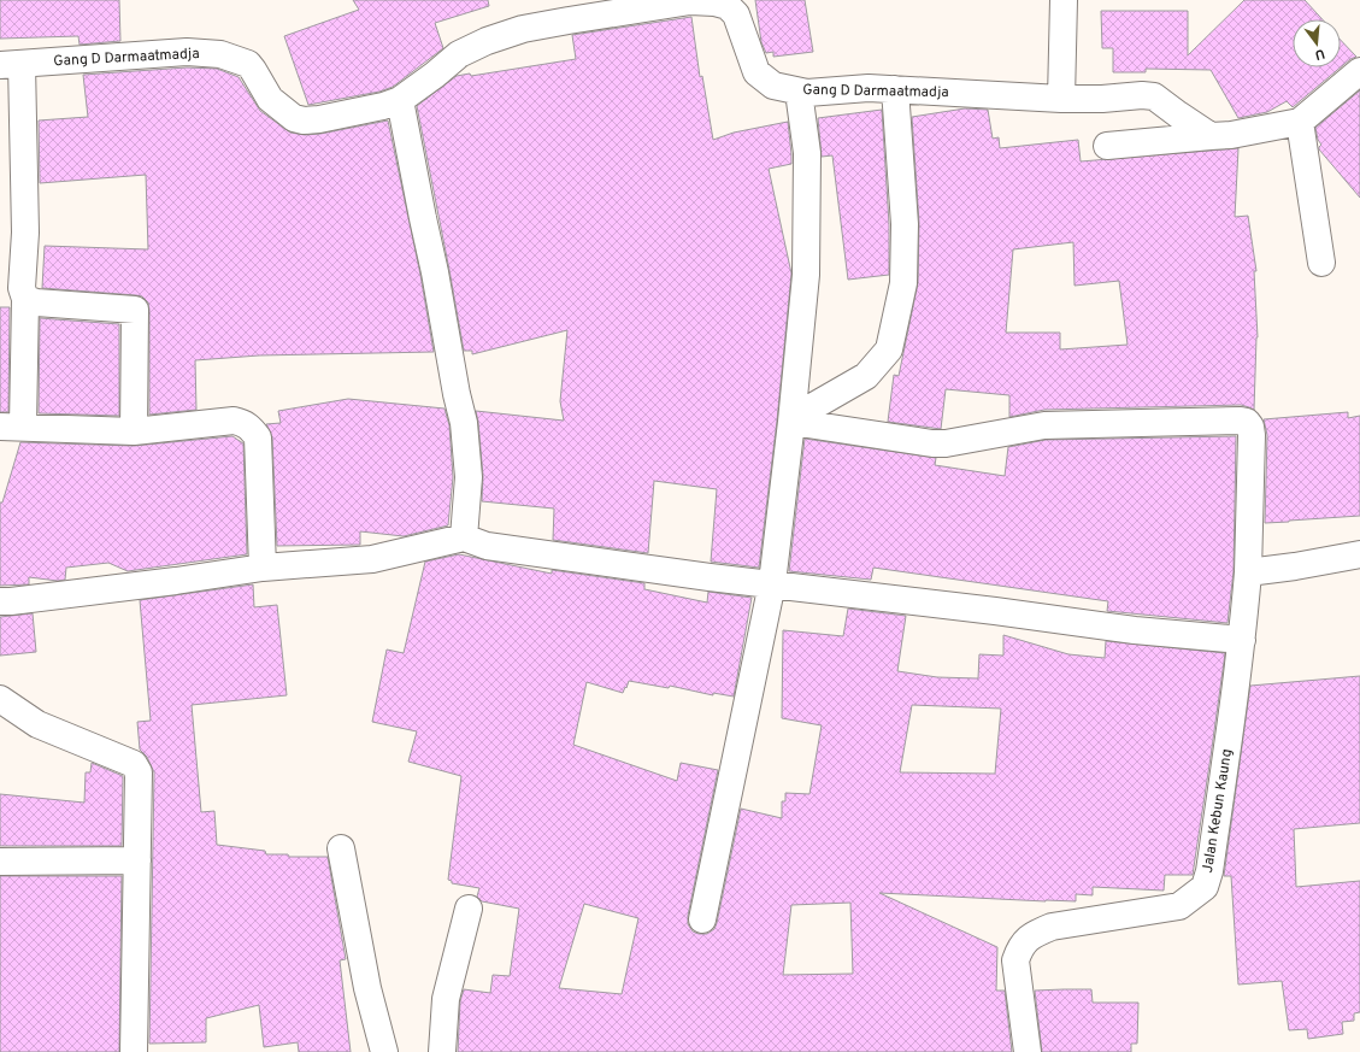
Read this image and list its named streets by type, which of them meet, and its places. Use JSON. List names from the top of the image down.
{
  "streets": {
    "street": ["Gang D Darmaatmadja", "Jalan Kebun Kaung"]
  },
  "north": "bottom"
}
